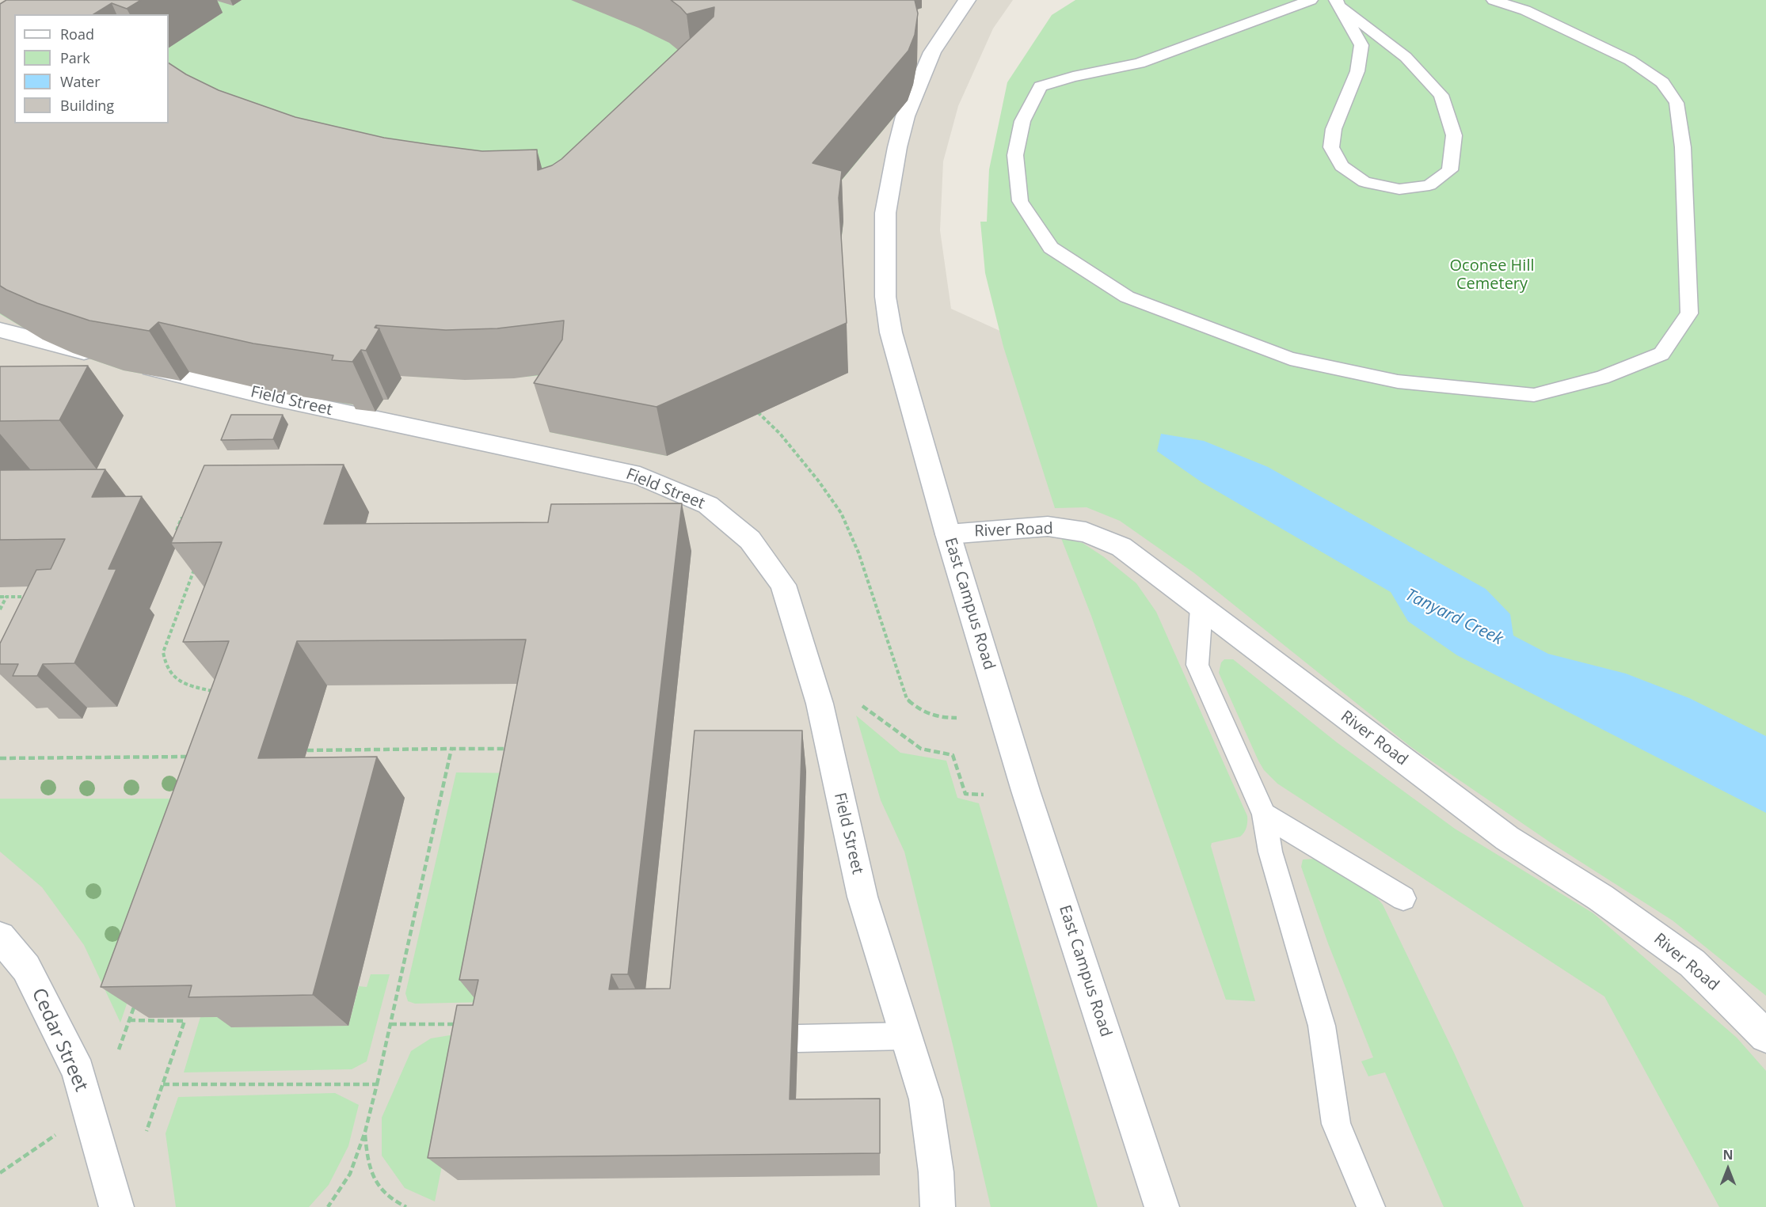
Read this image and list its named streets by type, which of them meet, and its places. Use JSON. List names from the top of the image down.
{
  "streets": {
    "street": [
      "Field Street",
      "River Road",
      "East Campus Road",
      "Cedar Street"
    ]
  },
  "crossings": [
    ["River Road", "East Campus Road"]
  ],
  "water": ["Tanyard Creek"],
  "parks": ["Oconee Hill Cemetery"],
  "legend": [
    "Road",
    "Park",
    "Water",
    "Building"
  ],
  "north": "top"
}
